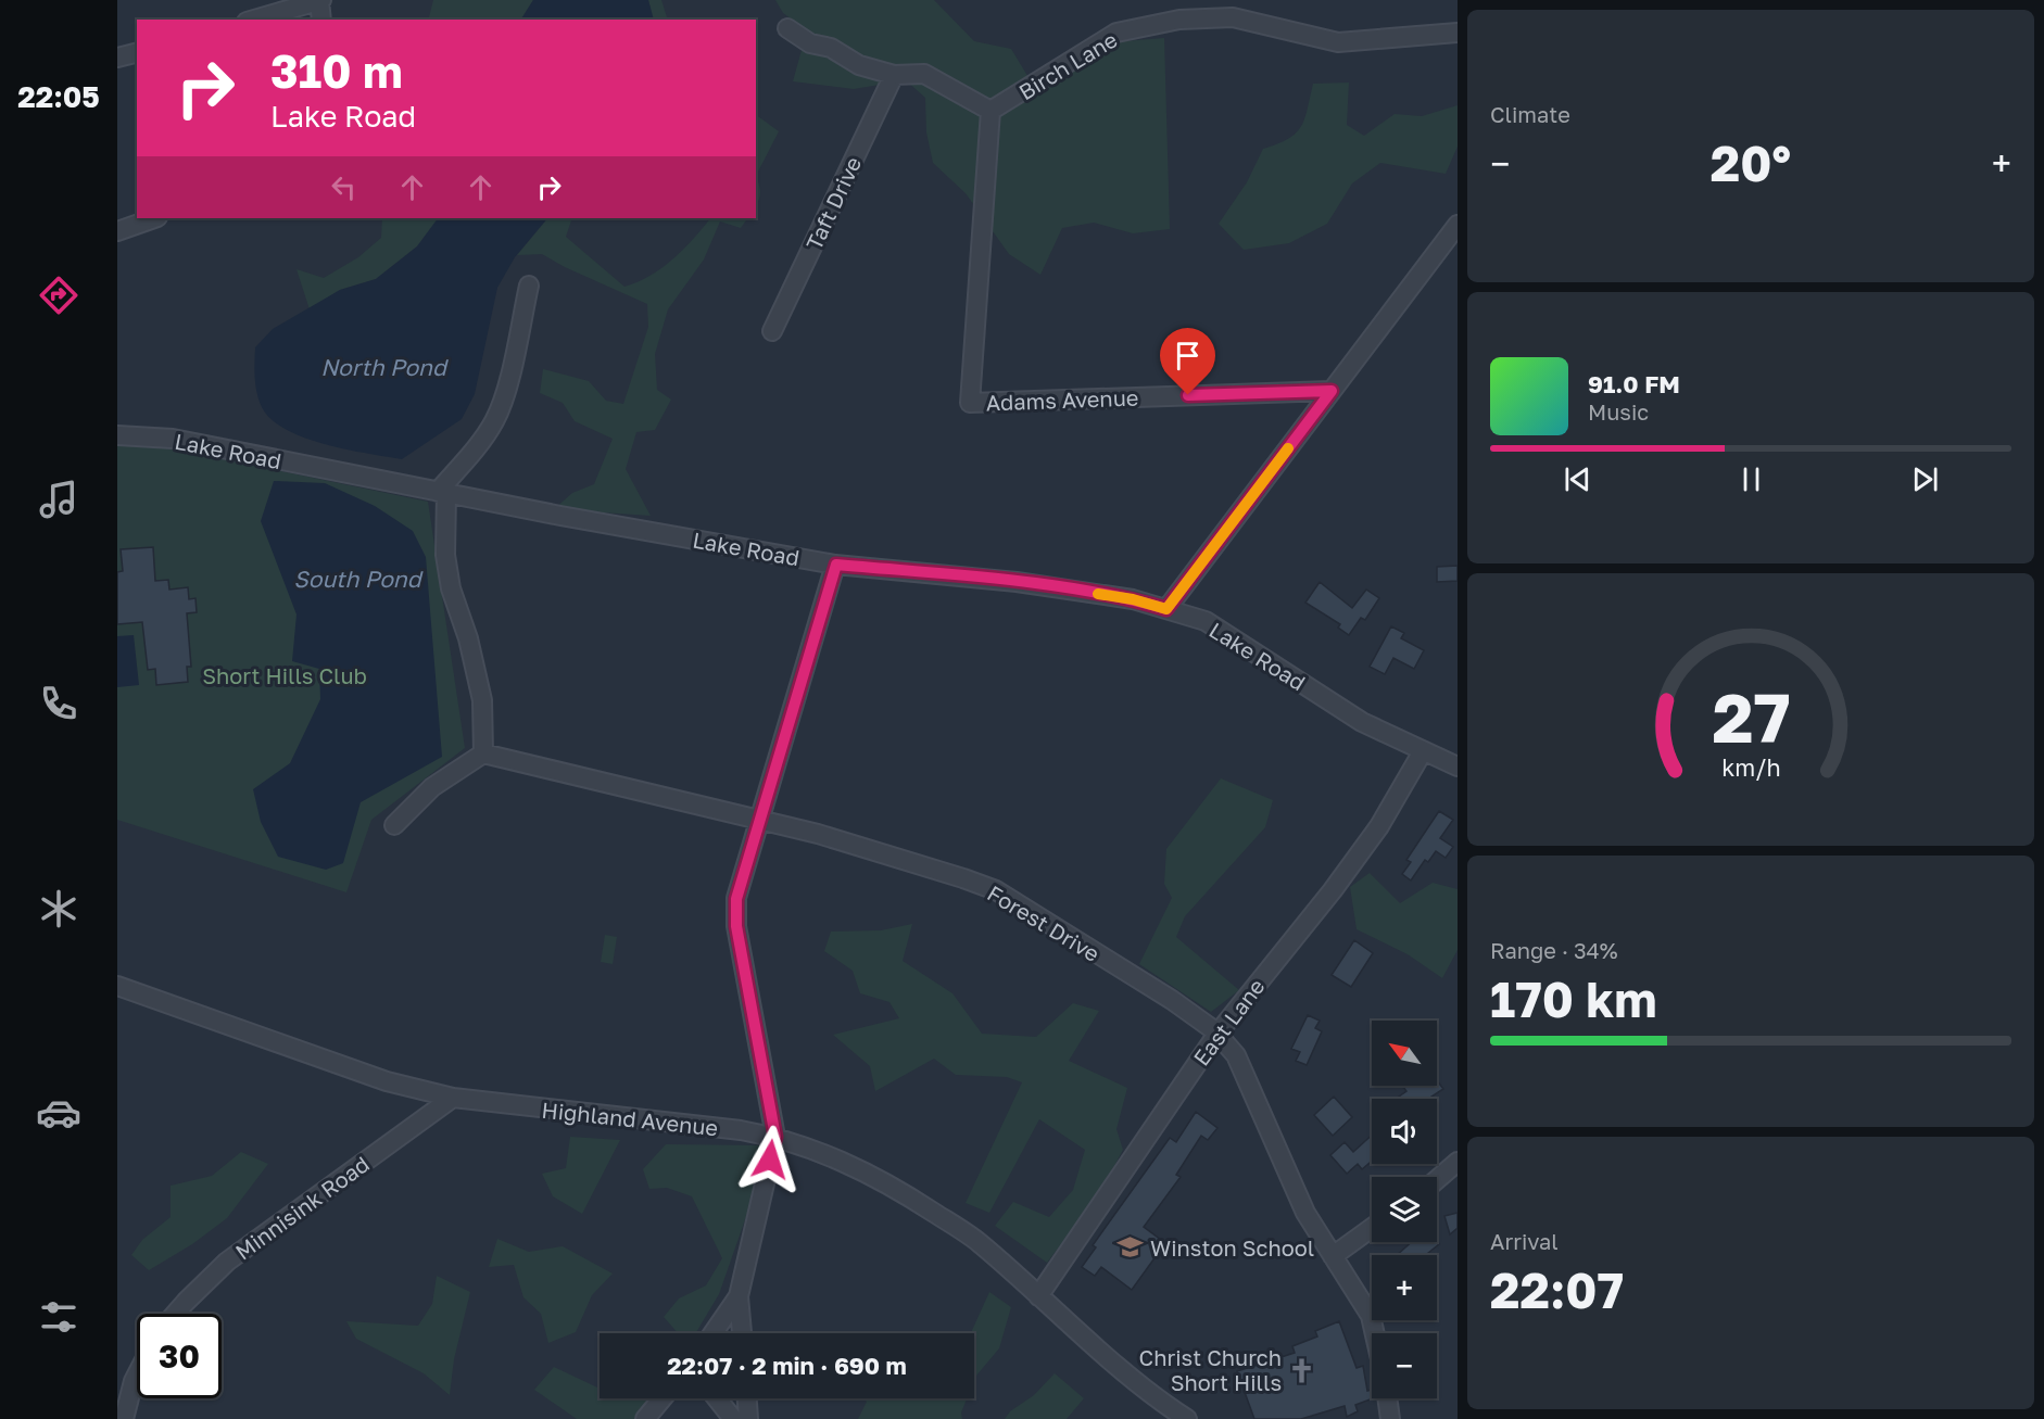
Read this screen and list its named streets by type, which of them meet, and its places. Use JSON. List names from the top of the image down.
{
  "streets": {
    "street": [
      "Birch Lane",
      "Taft Drive",
      "Adams Avenue",
      "Lake Road",
      "Forest Drive",
      "East Lane",
      "Highland Avenue",
      "Minnisink Road"
    ]
  },
  "crossings": [
    ["Birch Lane", "Adams Avenue"],
    ["Lake Road", "East Lane"],
    ["Forest Drive", "East Lane"],
    ["East Lane", "Highland Avenue"],
    ["Highland Avenue", "Minnisink Road"]
  ],
  "water": ["North Pond", "South Pond"],
  "parks": ["Short Hills Club"],
  "places": {
    "school or university": ["Winston School"],
    "church": ["Christ Church Short Hills"]
  },
  "north": "top left",
  "page": {
    "tabs": "22:05",
    "tile": [
      "Climate",
      ["Range · 34%", "170 km"],
      ["Arrival", "22:07"]
    ],
    "turn": ["310 m", "Lake Road"],
    "heat": ["−", "20°", "+"],
    "song": ["91.0 FM", "Music"],
    "map_buttons": ["+", "−"],
    "limit": "30",
    "trip": "22:07 · 2 min · 690 m",
    "gauge": ["27", "km/h"]
  }
}
